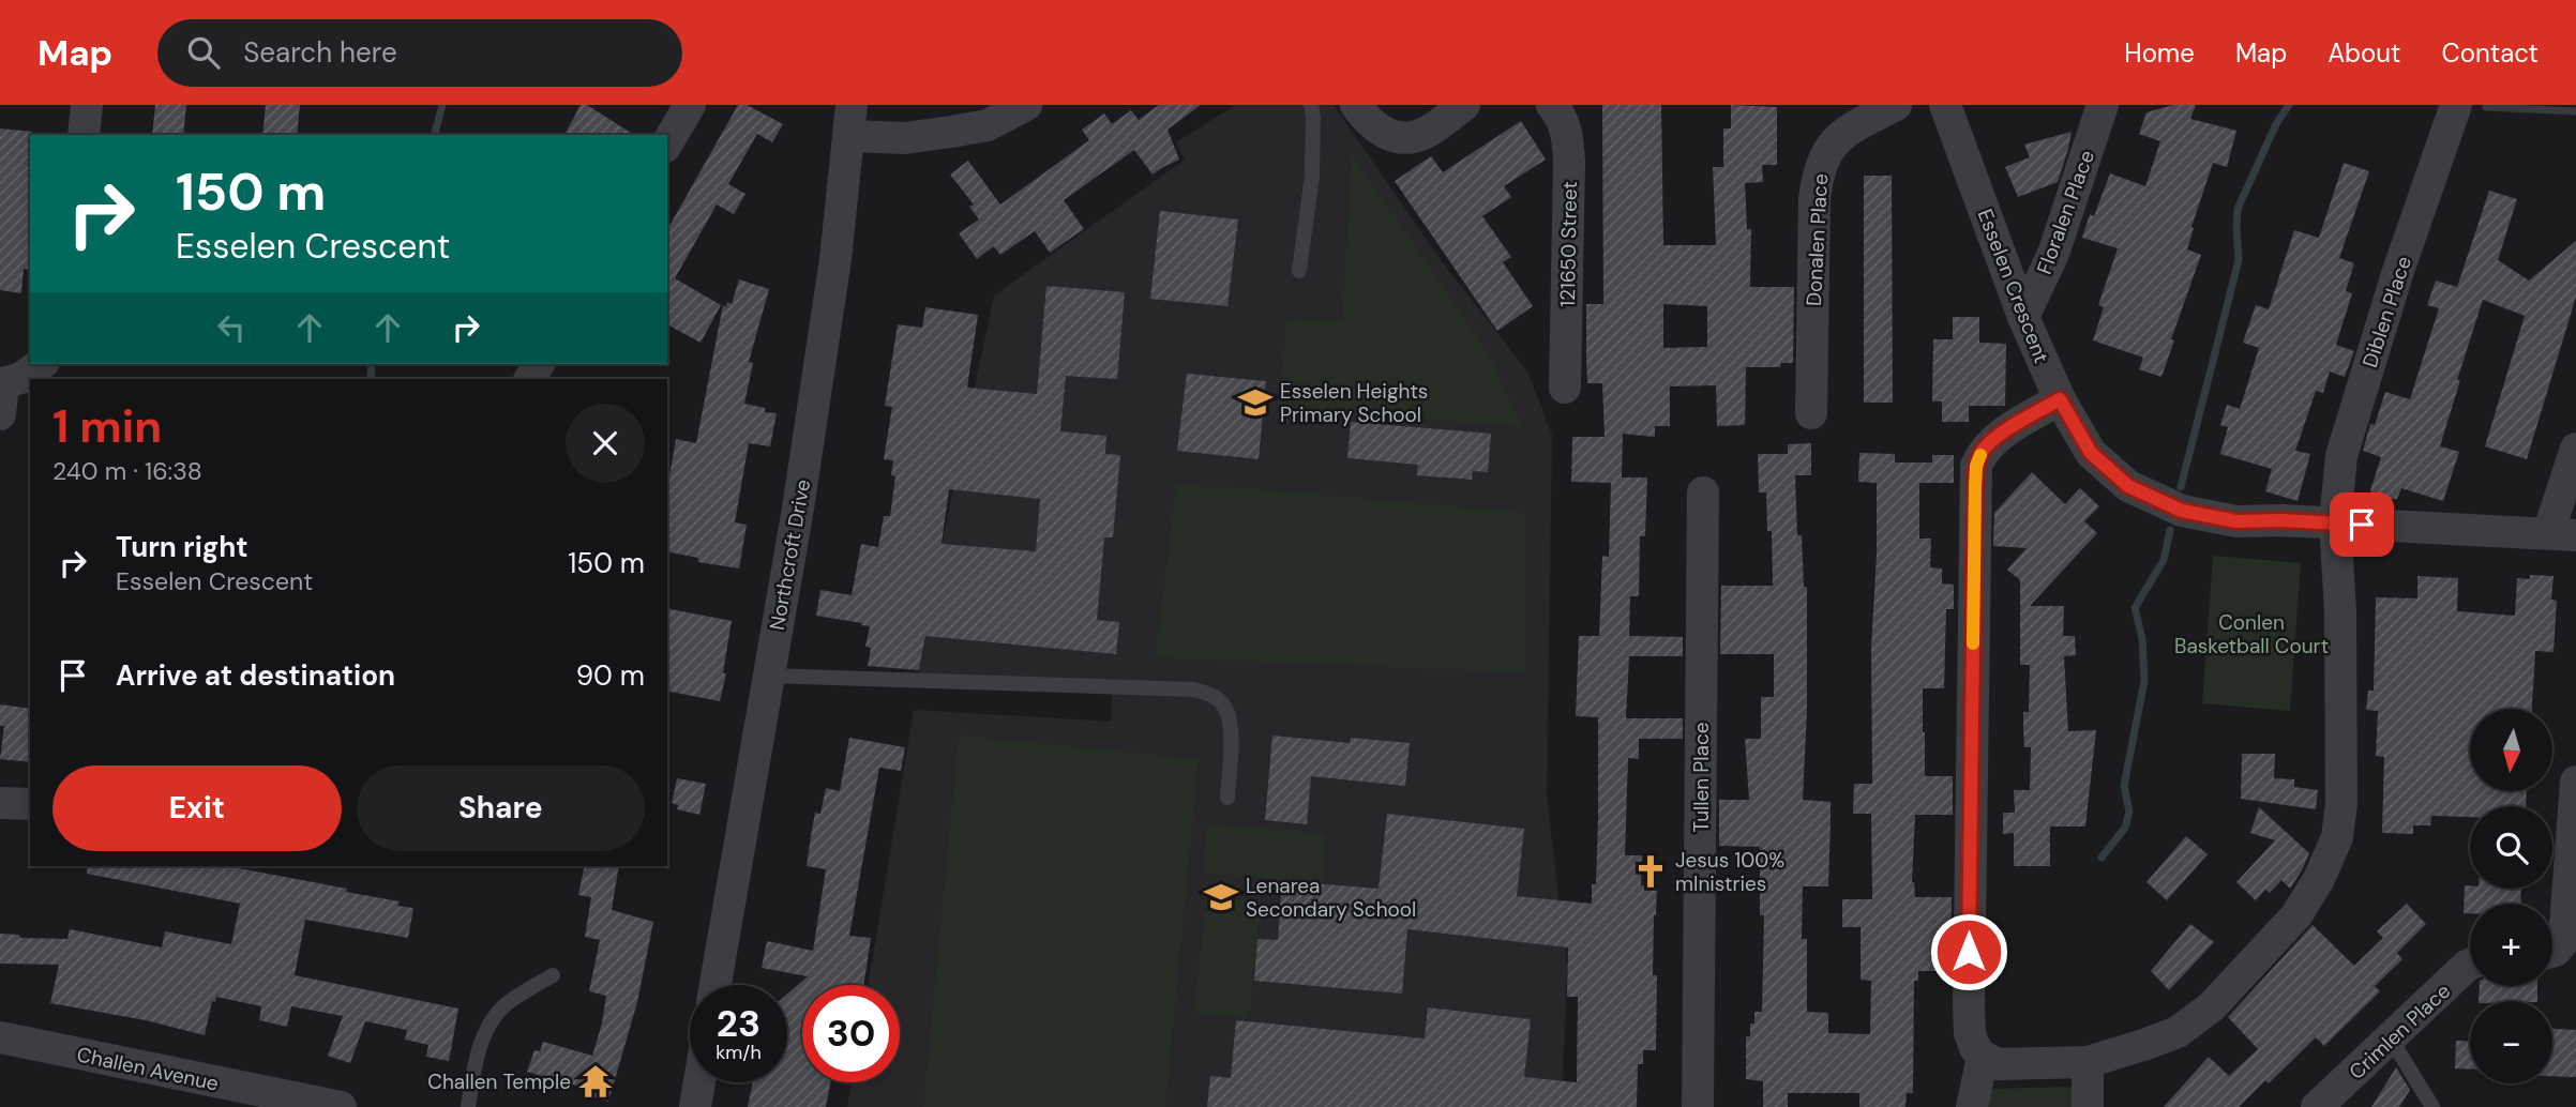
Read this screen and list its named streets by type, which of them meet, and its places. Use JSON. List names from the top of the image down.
{
  "streets": {
    "street": [
      "Floralen Place",
      "Donalen Place",
      "121650 Street",
      "Esselen Crescent",
      "Diblen Place",
      "Northcroft Drive",
      "Tullen Place",
      "Crimlen Place",
      "Challen Avenue"
    ]
  },
  "crossings": [
    ["Floralen Place", "Esselen Crescent"],
    ["Esselen Crescent", "Diblen Place"]
  ],
  "parks": ["Conlen Basketball Court"],
  "places": {
    "school or university": ["Esselen Heights Primary School", "Lenarea Secondary School"],
    "church": ["Jesus 100% mInistries"],
    "temple": ["Challen Temple"]
  },
  "north": "bottom",
  "page": {
    "header": "Map",
    "search": "Search here",
    "nav": [
      "Home",
      "Map",
      "About",
      "Contact"
    ],
    "turn": ["150 m", "Esselen Crescent"],
    "heading": ["1 min", "240 m · 16:38"],
    "list": [
      {
        "name": "Turn right",
        "note": "Esselen Crescent",
        "value": "150 m"
      },
      {
        "name": "Arrive at destination",
        "value": "90 m"
      }
    ],
    "map_buttons": ["+", "−"],
    "buttons": ["Exit", "Share"],
    "speed": "23 km/h",
    "limit": "30"
  }
}
